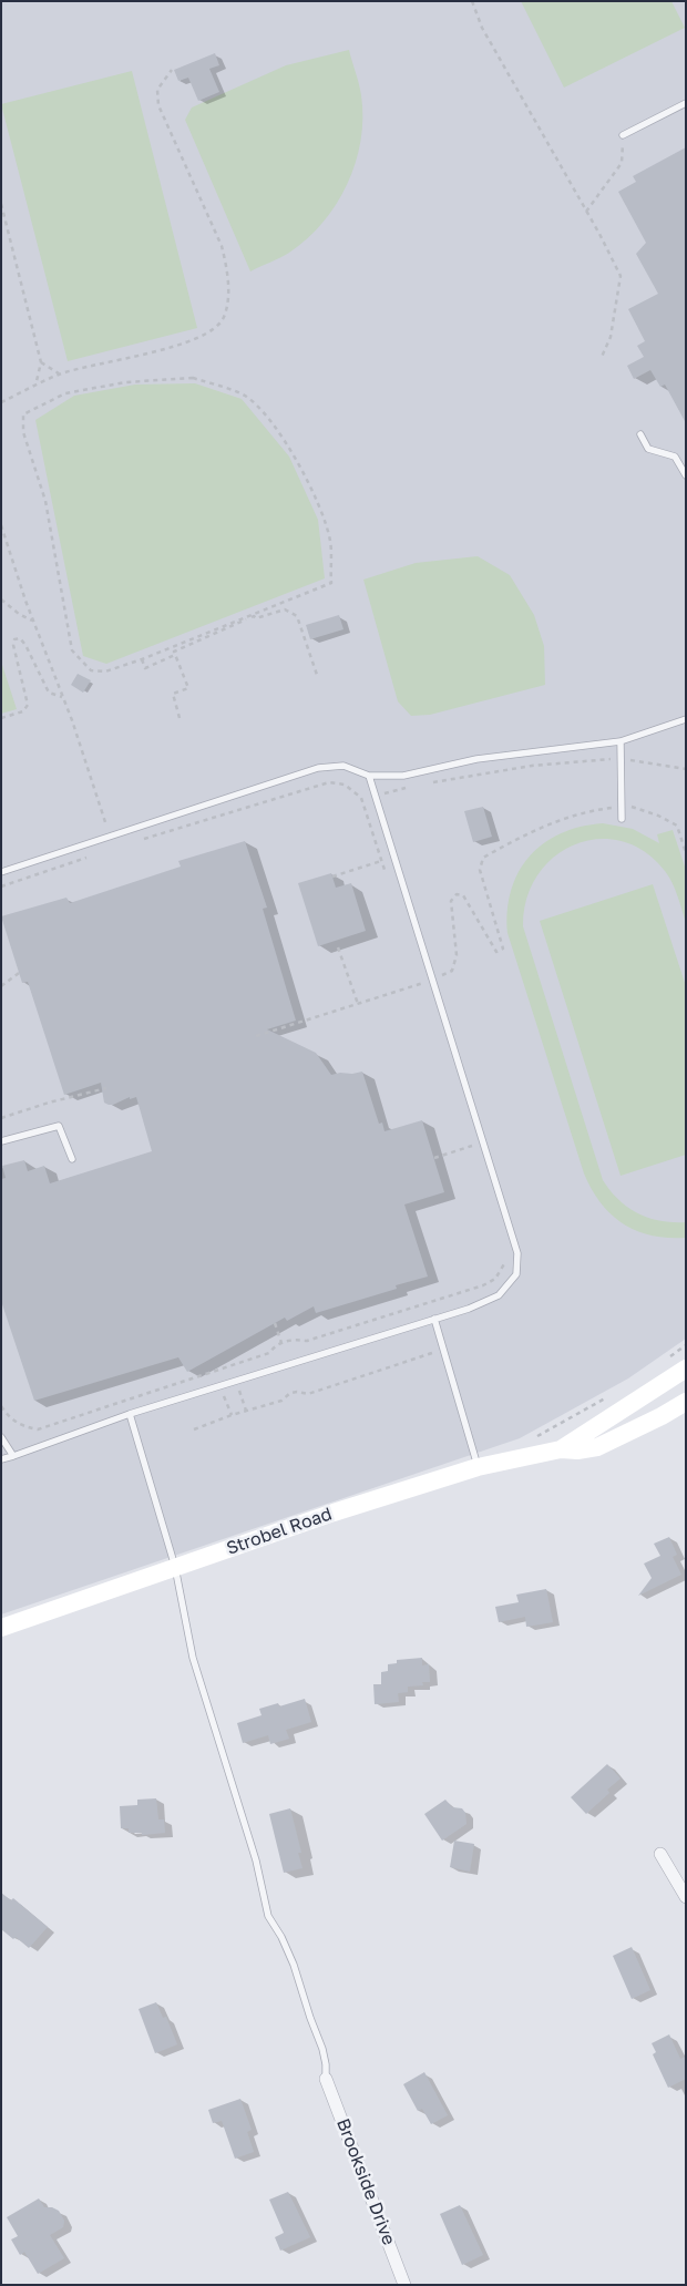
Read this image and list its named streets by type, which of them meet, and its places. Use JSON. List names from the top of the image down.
{
  "streets": {
    "street": ["Strobel Road", "Brookside Drive"]
  }
}
